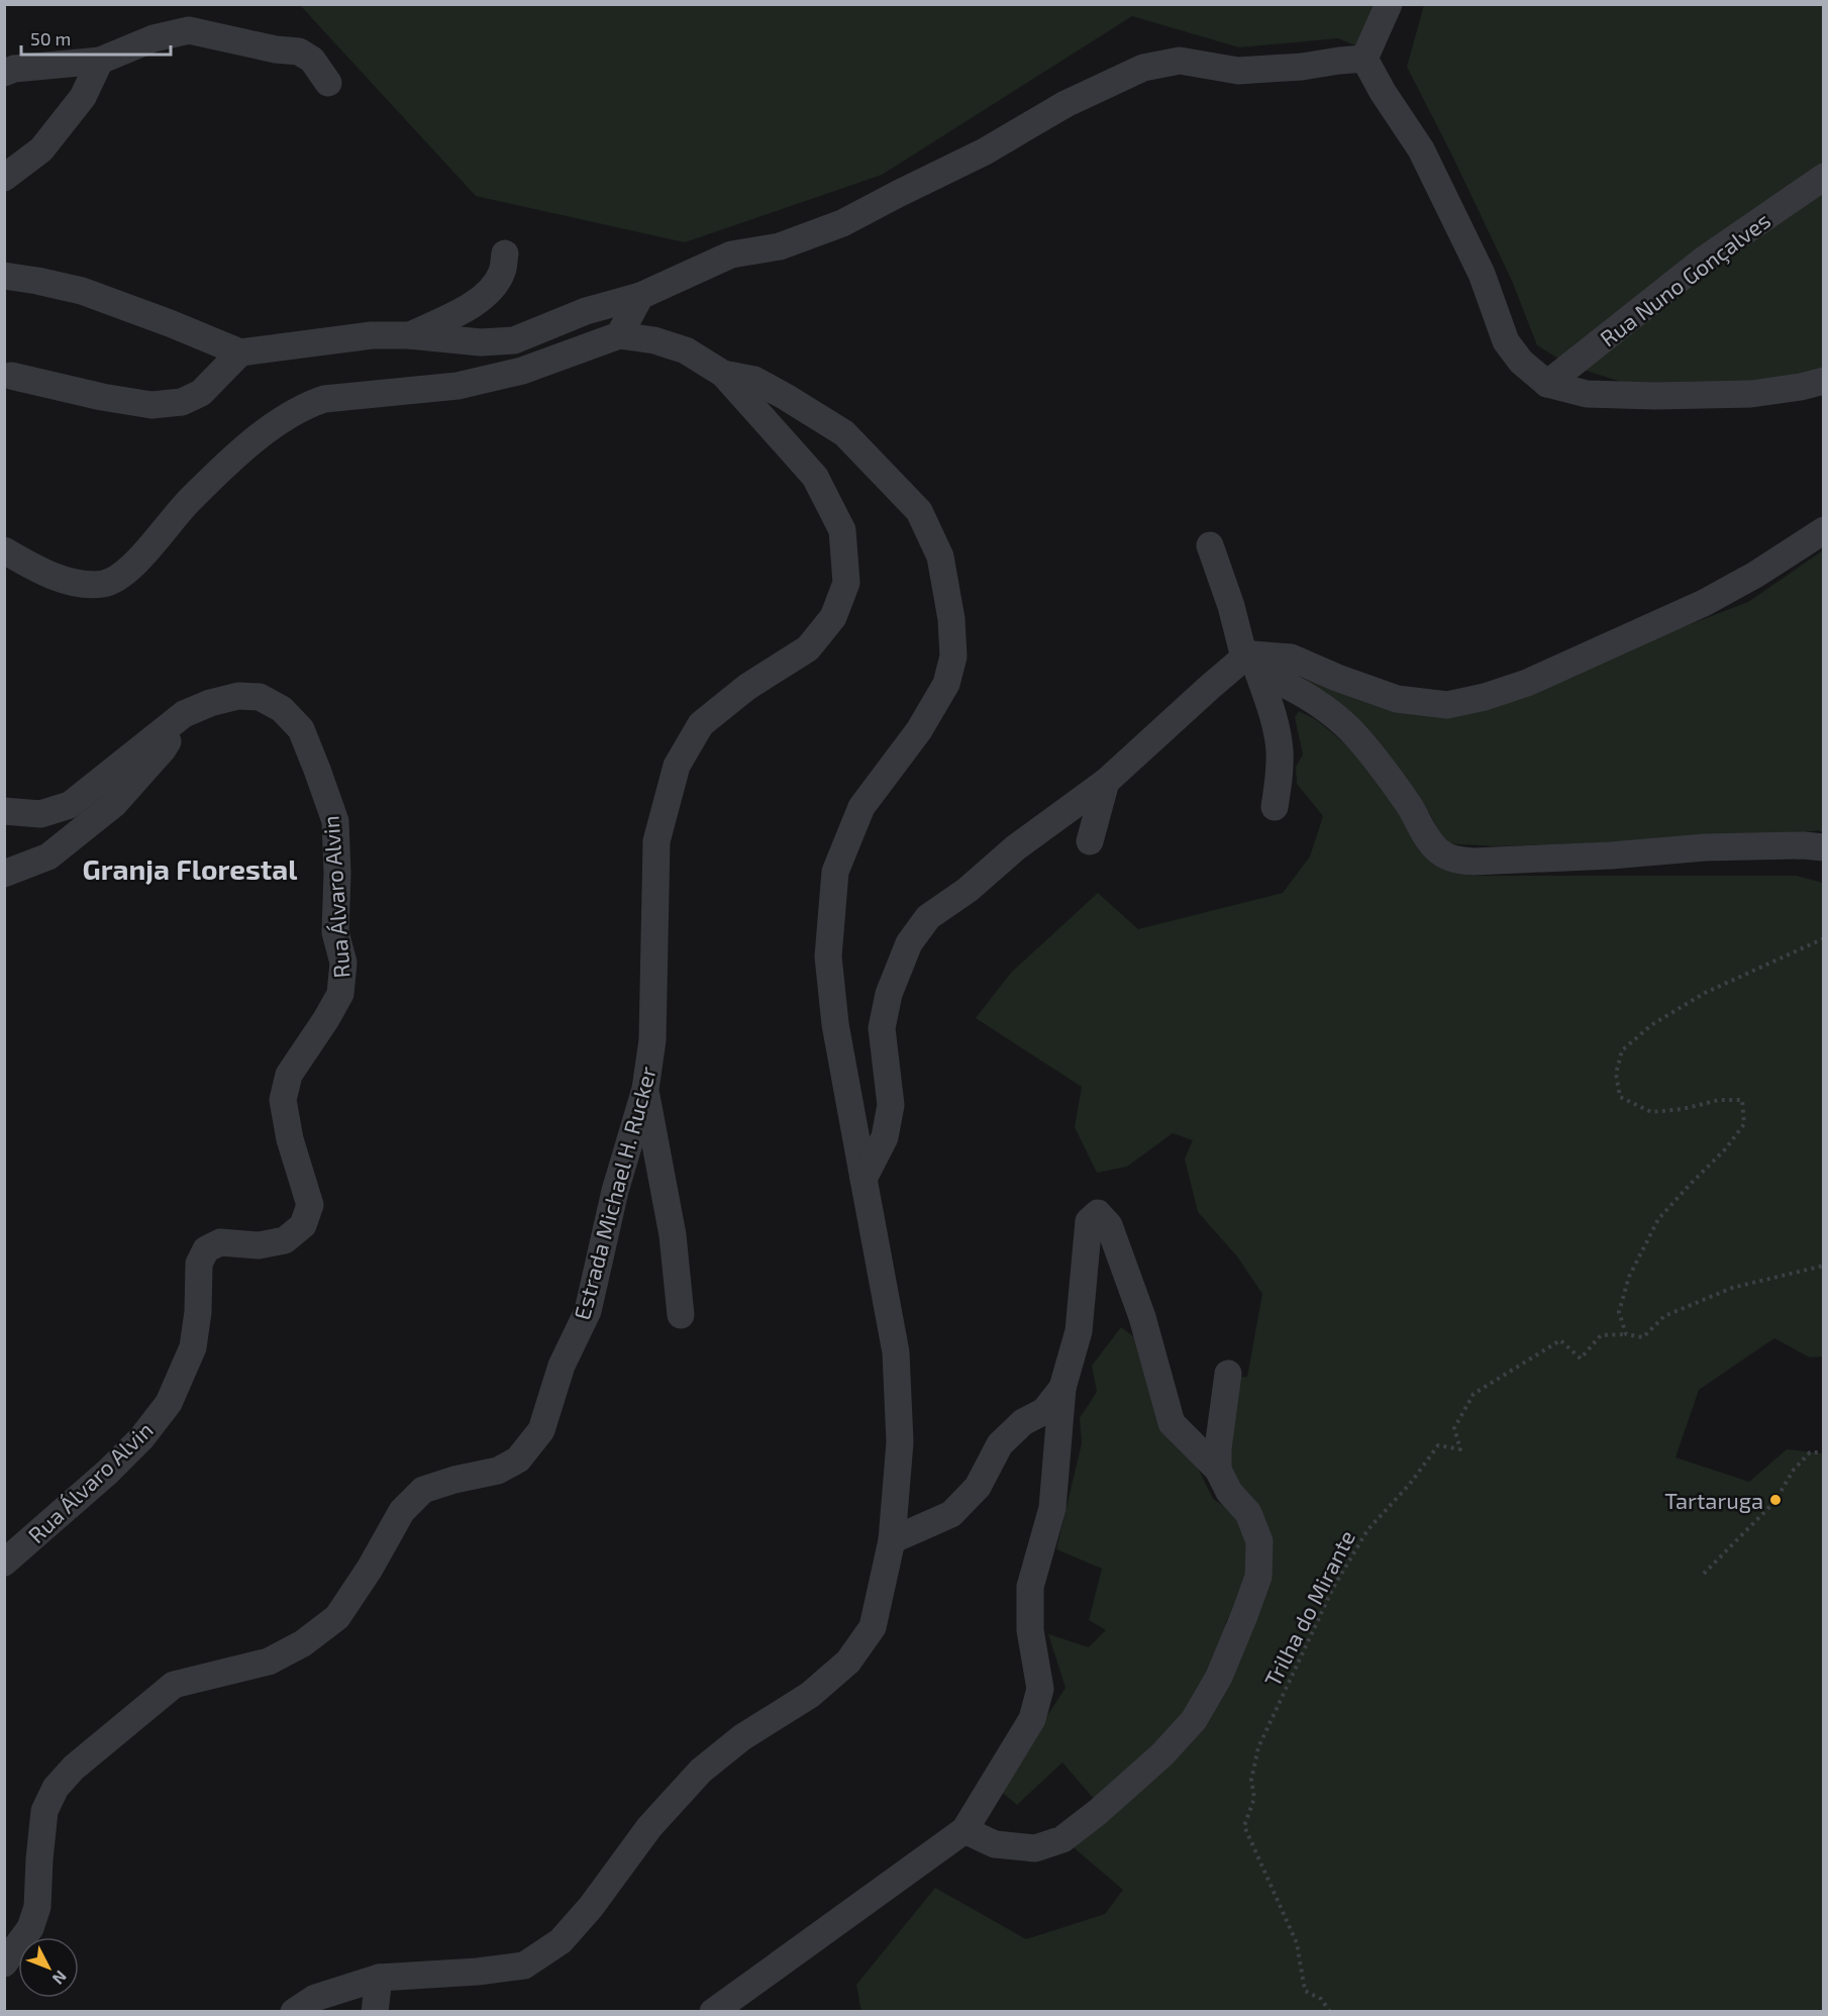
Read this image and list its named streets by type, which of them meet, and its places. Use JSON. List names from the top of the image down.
{
  "streets": {
    "street": ["Rua Nuno Gonçalves", "Rua Álvaro Alvin", "Estrada Michael H. Rucker"],
    "path": ["Trilha do Mirante"]
  },
  "districts": ["Granja Florestal"],
  "places": ["Tartaruga"],
  "scale_bar": "50 m",
  "north": "bottom right"
}
